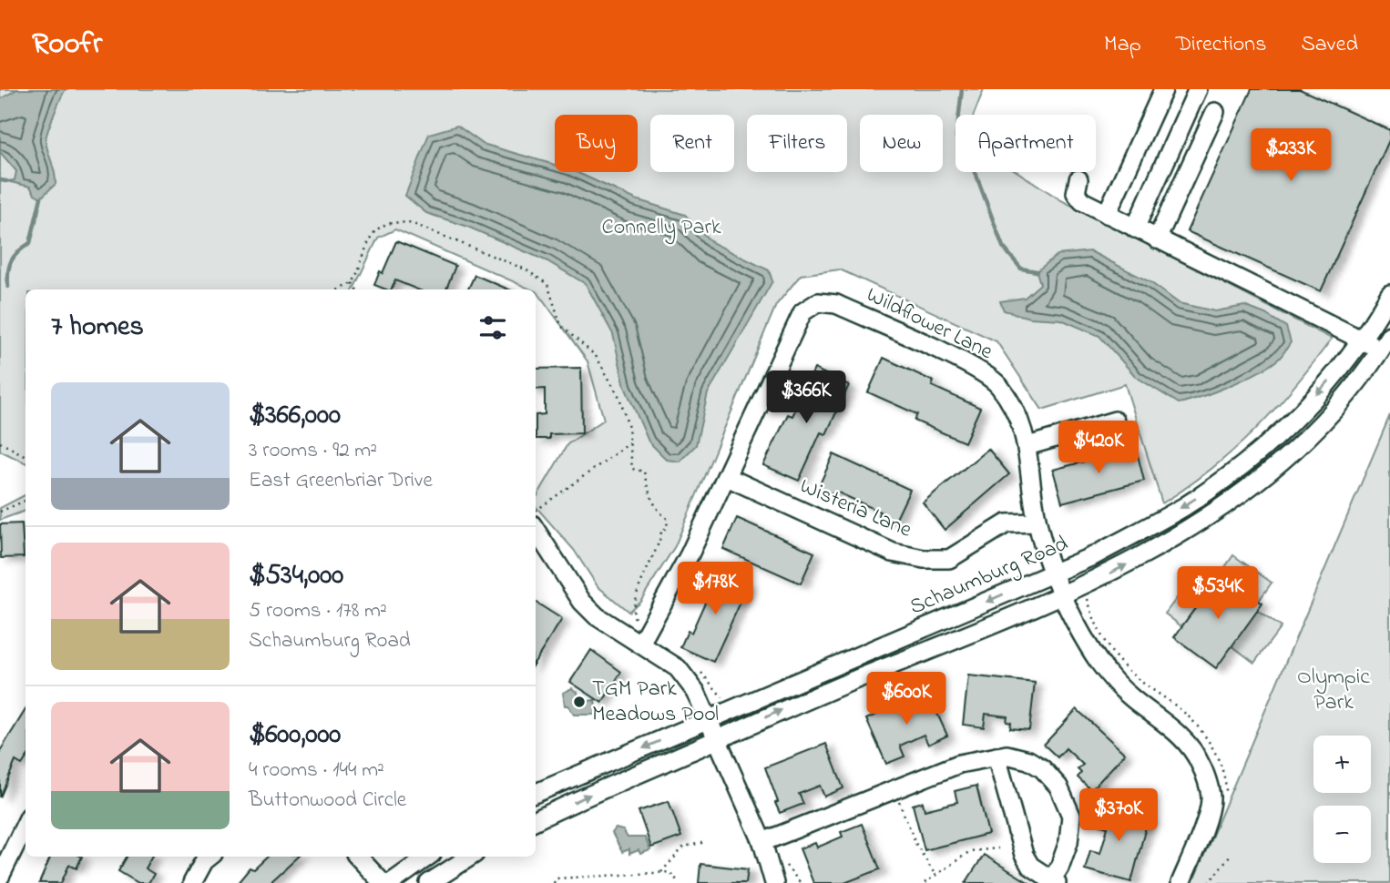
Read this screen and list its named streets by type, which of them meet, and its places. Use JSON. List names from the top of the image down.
{
  "streets": {
    "street": ["Wildflower Lane", "Wisteria Lane", "Schaumburg Road"]
  },
  "crossings": [
    ["Wildflower Lane", "Wisteria Lane"],
    ["Wildflower Lane", "Schaumburg Road"]
  ],
  "parks": ["Connelly Park", "Olympic Park"],
  "places": ["TGM Park Meadows Pool"],
  "page": {
    "header": "Roofr",
    "nav": ["Map", "Directions", "Saved"],
    "chip": [
      "Buy",
      "Rent",
      "Filters",
      "New",
      "Apartment"
    ],
    "price": [
      "$233K",
      "$366K",
      "$420K",
      "$178K",
      "$534K",
      "$600K",
      "$370K"
    ],
    "heading": "7 homes",
    "list": [
      {
        "name": "$366,000",
        "note": "3 rooms · 92 m² · East Greenbriar Drive"
      },
      {
        "name": "$534,000",
        "note": "5 rooms · 178 m² · Schaumburg Road"
      },
      {
        "name": "$600,000",
        "note": "4 rooms · 144 m² · Buttonwood Circle"
      }
    ],
    "map_buttons": ["+", "−"]
  }
}
